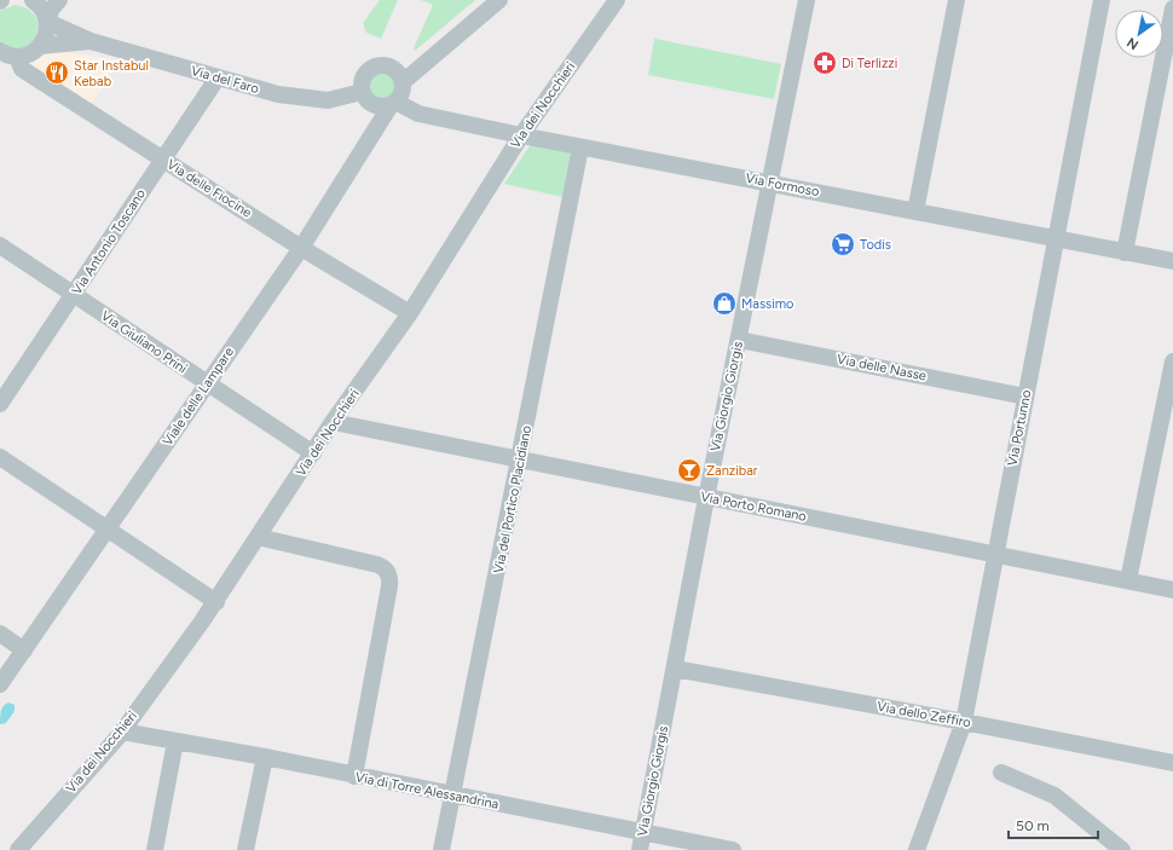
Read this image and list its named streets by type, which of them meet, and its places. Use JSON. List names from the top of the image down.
{
  "streets": {
    "street": [
      "Via del Faro",
      "Via dei Nocchieri",
      "Via Formoso",
      "Via delle Fiocine",
      "Via Antonio Toscano",
      "Via Giuliano Prini",
      "Via delle Nasse",
      "Viale delle Lampare",
      "Via Giorgio Giorgis",
      "Via Portunno",
      "Via del Portico Placidiano",
      "Via Porto Romano",
      "Via dello Zeffiro",
      "Via di Torre Alessandrina"
    ]
  },
  "crossings": [
    ["Via del Faro", "Via Formoso"],
    ["Via del Faro", "Via Antonio Toscano"],
    ["Via del Faro", "Viale delle Lampare"],
    ["Via dei Nocchieri", "Via Formoso"],
    ["Via dei Nocchieri", "Via delle Fiocine"],
    ["Via dei Nocchieri", "Via Giuliano Prini"],
    ["Via dei Nocchieri", "Via Porto Romano"],
    ["Via dei Nocchieri", "Via di Torre Alessandrina"],
    ["Via Formoso", "Viale delle Lampare"],
    ["Via Formoso", "Via Giorgio Giorgis"],
    ["Via Formoso", "Via Portunno"],
    ["Via Formoso", "Via del Portico Placidiano"],
    ["Via delle Fiocine", "Via Antonio Toscano"],
    ["Via delle Fiocine", "Viale delle Lampare"],
    ["Via Antonio Toscano", "Via Giuliano Prini"],
    ["Via Giuliano Prini", "Viale delle Lampare"],
    ["Via delle Nasse", "Via Giorgio Giorgis"],
    ["Via delle Nasse", "Via Portunno"],
    ["Via Giorgio Giorgis", "Via Porto Romano"],
    ["Via Giorgio Giorgis", "Via dello Zeffiro"],
    ["Via Giorgio Giorgis", "Via di Torre Alessandrina"],
    ["Via Portunno", "Via Porto Romano"],
    ["Via Portunno", "Via dello Zeffiro"],
    ["Via del Portico Placidiano", "Via Porto Romano"],
    ["Via del Portico Placidiano", "Via di Torre Alessandrina"]
  ],
  "places": {
    "pharmacy": ["Di Terlizzi"],
    "restaurant": ["Star Instabul Kebab"],
    "supermarket": ["Todis"],
    "shop": ["Massimo"],
    "bar": ["Zanzibar"]
  },
  "scale_bar": "50 m",
  "north": "bottom left"
}
